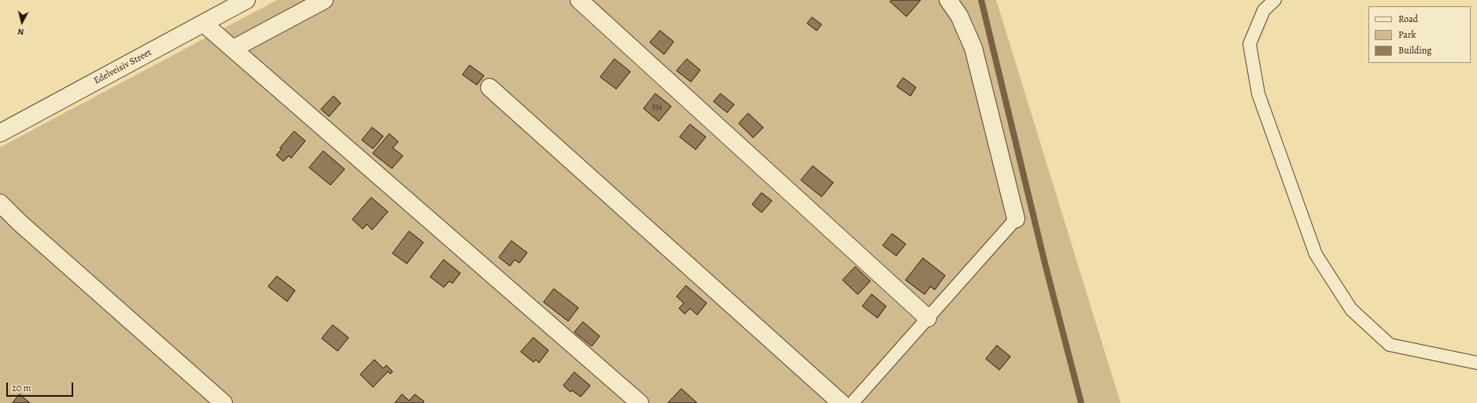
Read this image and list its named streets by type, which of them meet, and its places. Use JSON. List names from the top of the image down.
{
  "streets": {
    "street": ["Edelveisiv Street"]
  },
  "house_numbers": ["534"],
  "legend": ["Road", "Park", "Building"],
  "scale_bar": "20 m",
  "north": "bottom"
}
